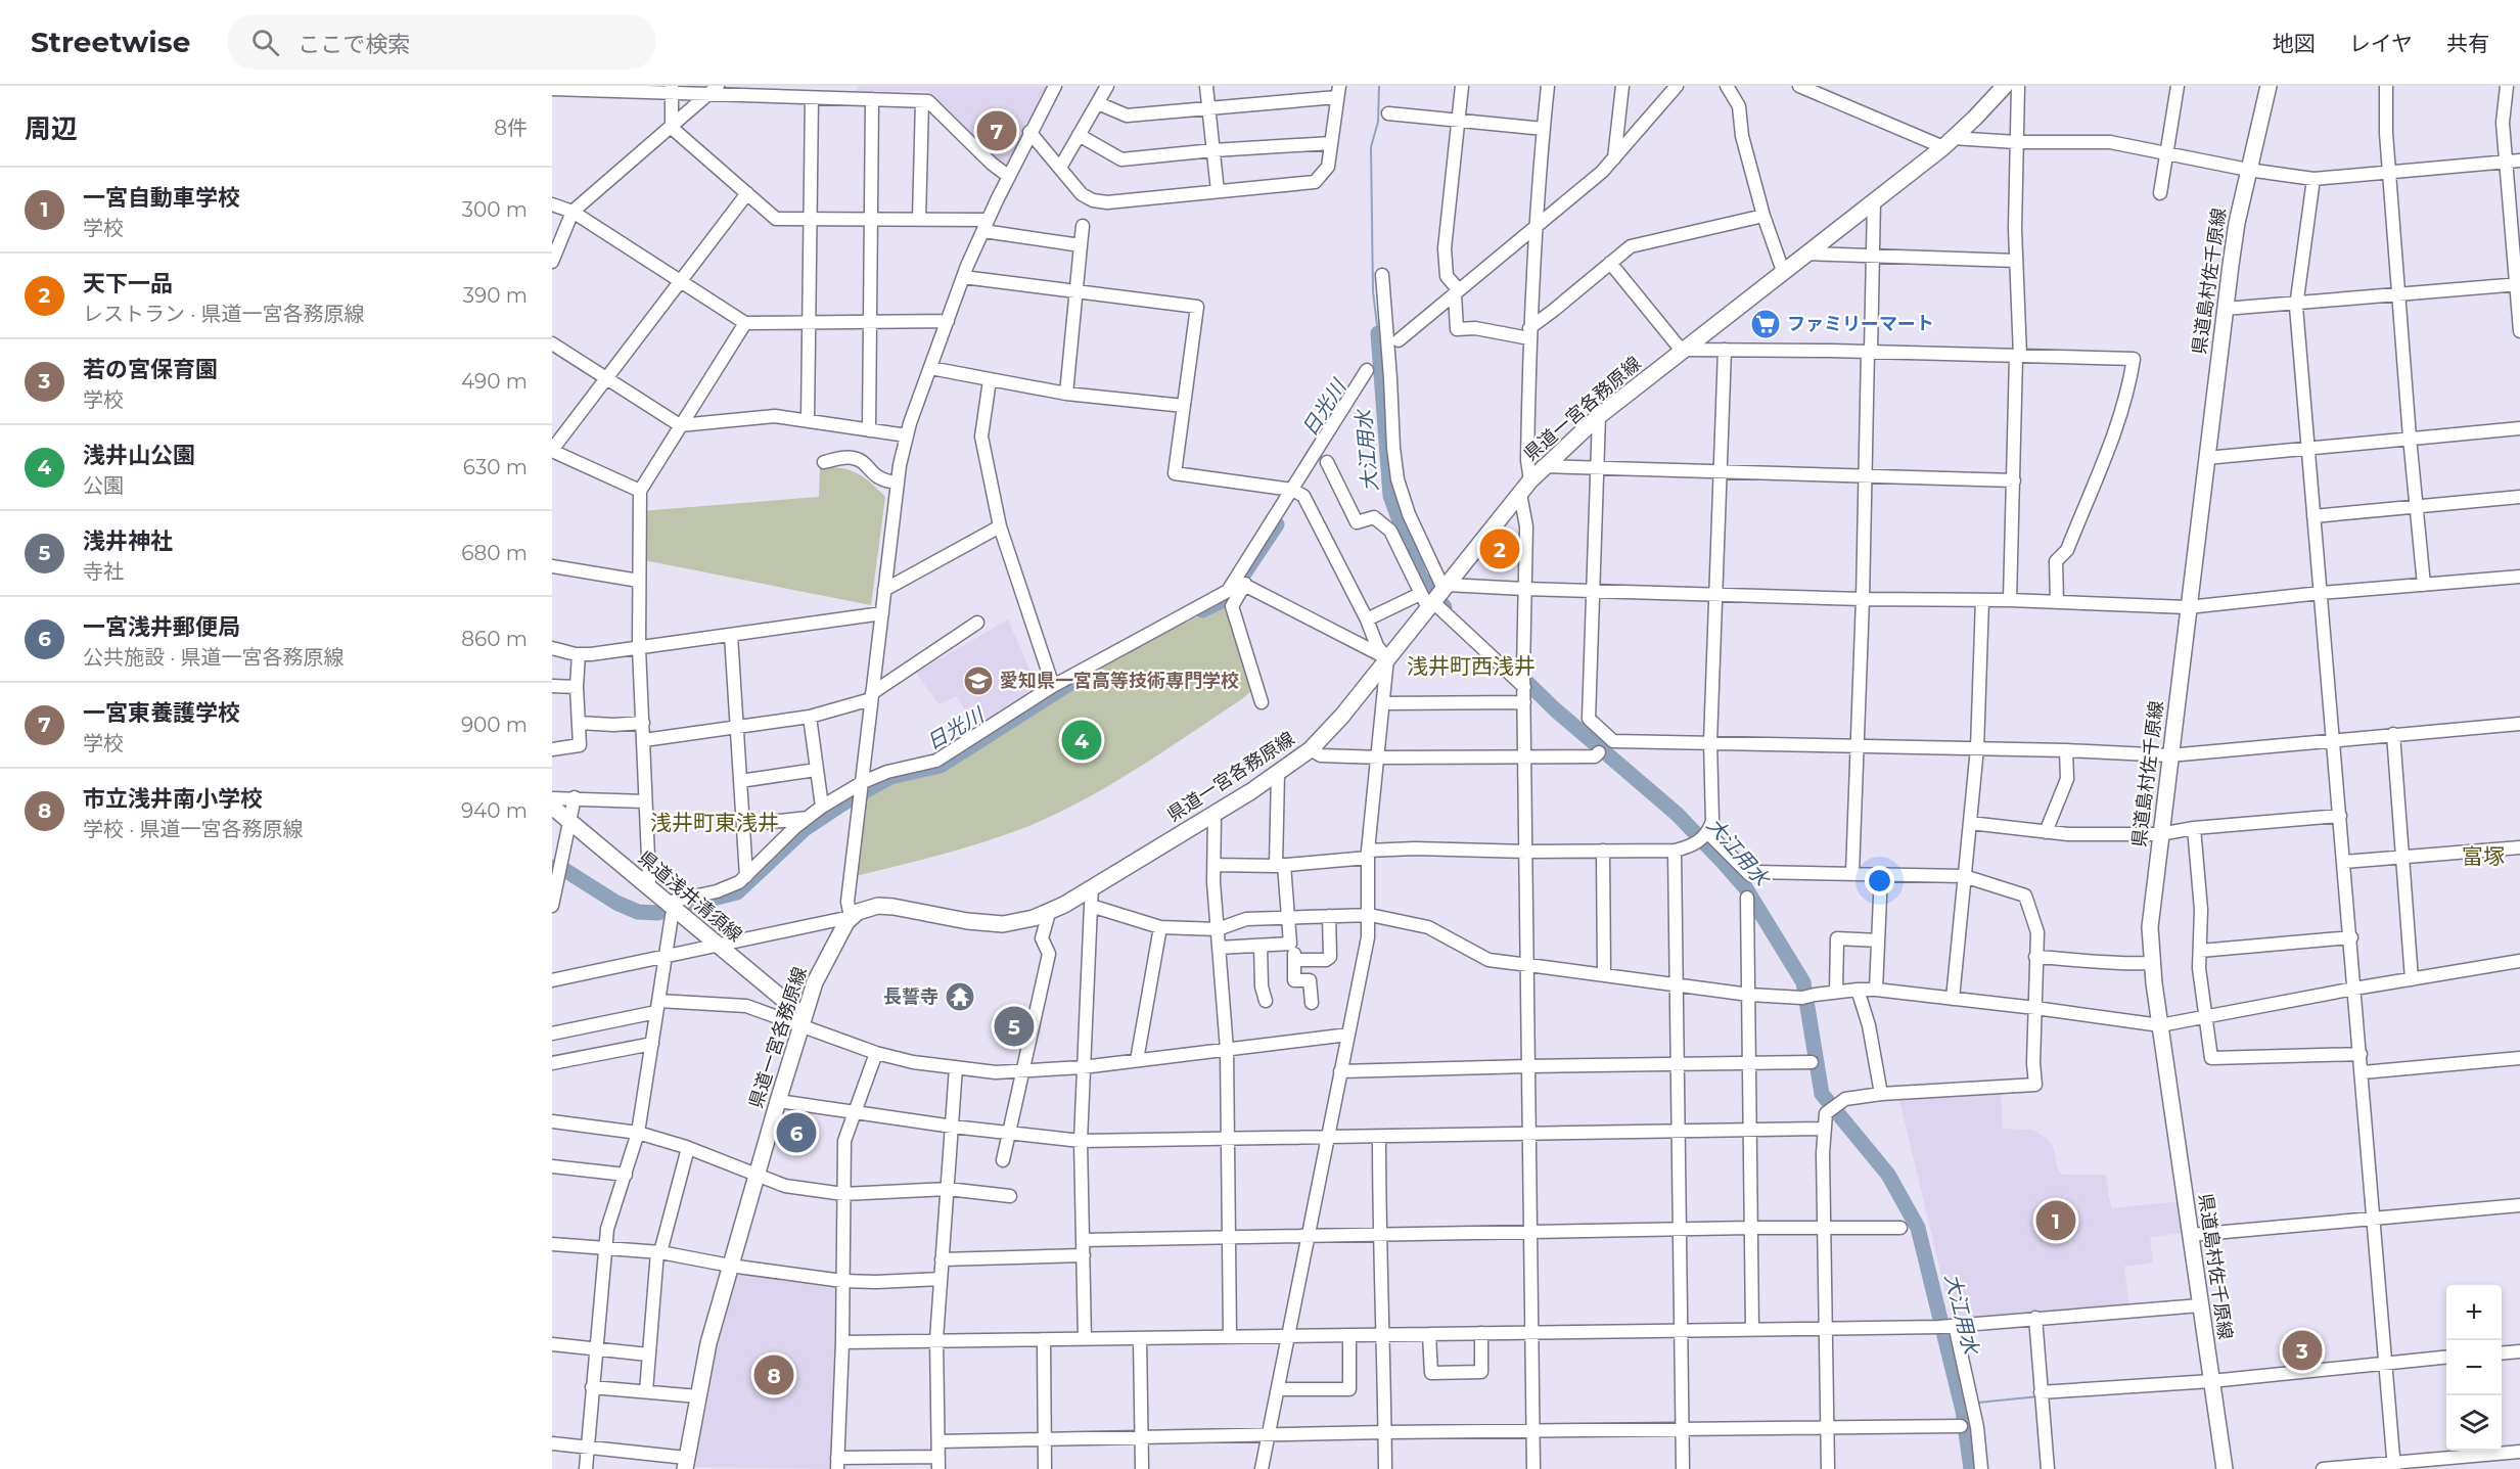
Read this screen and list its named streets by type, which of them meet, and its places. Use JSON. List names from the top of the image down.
{
  "streets": {
    "main road": ["県道島村佐千原線", "県道一宮各務原線", "県道浅井清須線"]
  },
  "crossings": [
    ["県道一宮各務原線", "県道浅井清須線"]
  ],
  "districts": ["浅井町西浅井", "浅井町東浅井", "富塚"],
  "water": ["日光川", "大江用水"],
  "places": {
    "supermarket": ["ファミリーマート"],
    "school or university": ["愛知県一宮高等技術専門学校"],
    "temple": ["長誓寺"]
  },
  "page": {
    "header": "Streetwise",
    "search": "ここで検索",
    "nav": ["地図", "レイヤ", "共有"],
    "heading": ["周辺", "8件"],
    "pins": [
      "7",
      "2",
      "4",
      "5",
      "6",
      "1",
      "3",
      "8"
    ],
    "list": [
      {
        "mark": "1",
        "name": "一宮自動車学校",
        "note": "学校",
        "value": "300 m"
      },
      {
        "mark": "2",
        "name": "天下一品",
        "note": "レストラン · 県道一宮各務原線",
        "value": "390 m"
      },
      {
        "mark": "3",
        "name": "若の宮保育園",
        "note": "学校",
        "value": "490 m"
      },
      {
        "mark": "4",
        "name": "浅井山公園",
        "note": "公園",
        "value": "630 m"
      },
      {
        "mark": "5",
        "name": "浅井神社",
        "note": "寺社",
        "value": "680 m"
      },
      {
        "mark": "6",
        "name": "一宮浅井郵便局",
        "note": "公共施設 · 県道一宮各務原線",
        "value": "860 m"
      },
      {
        "mark": "7",
        "name": "一宮東養護学校",
        "note": "学校",
        "value": "900 m"
      },
      {
        "mark": "8",
        "name": "市立浅井南小学校",
        "note": "学校 · 県道一宮各務原線",
        "value": "940 m"
      }
    ],
    "map_buttons": ["+", "−"]
  }
}
